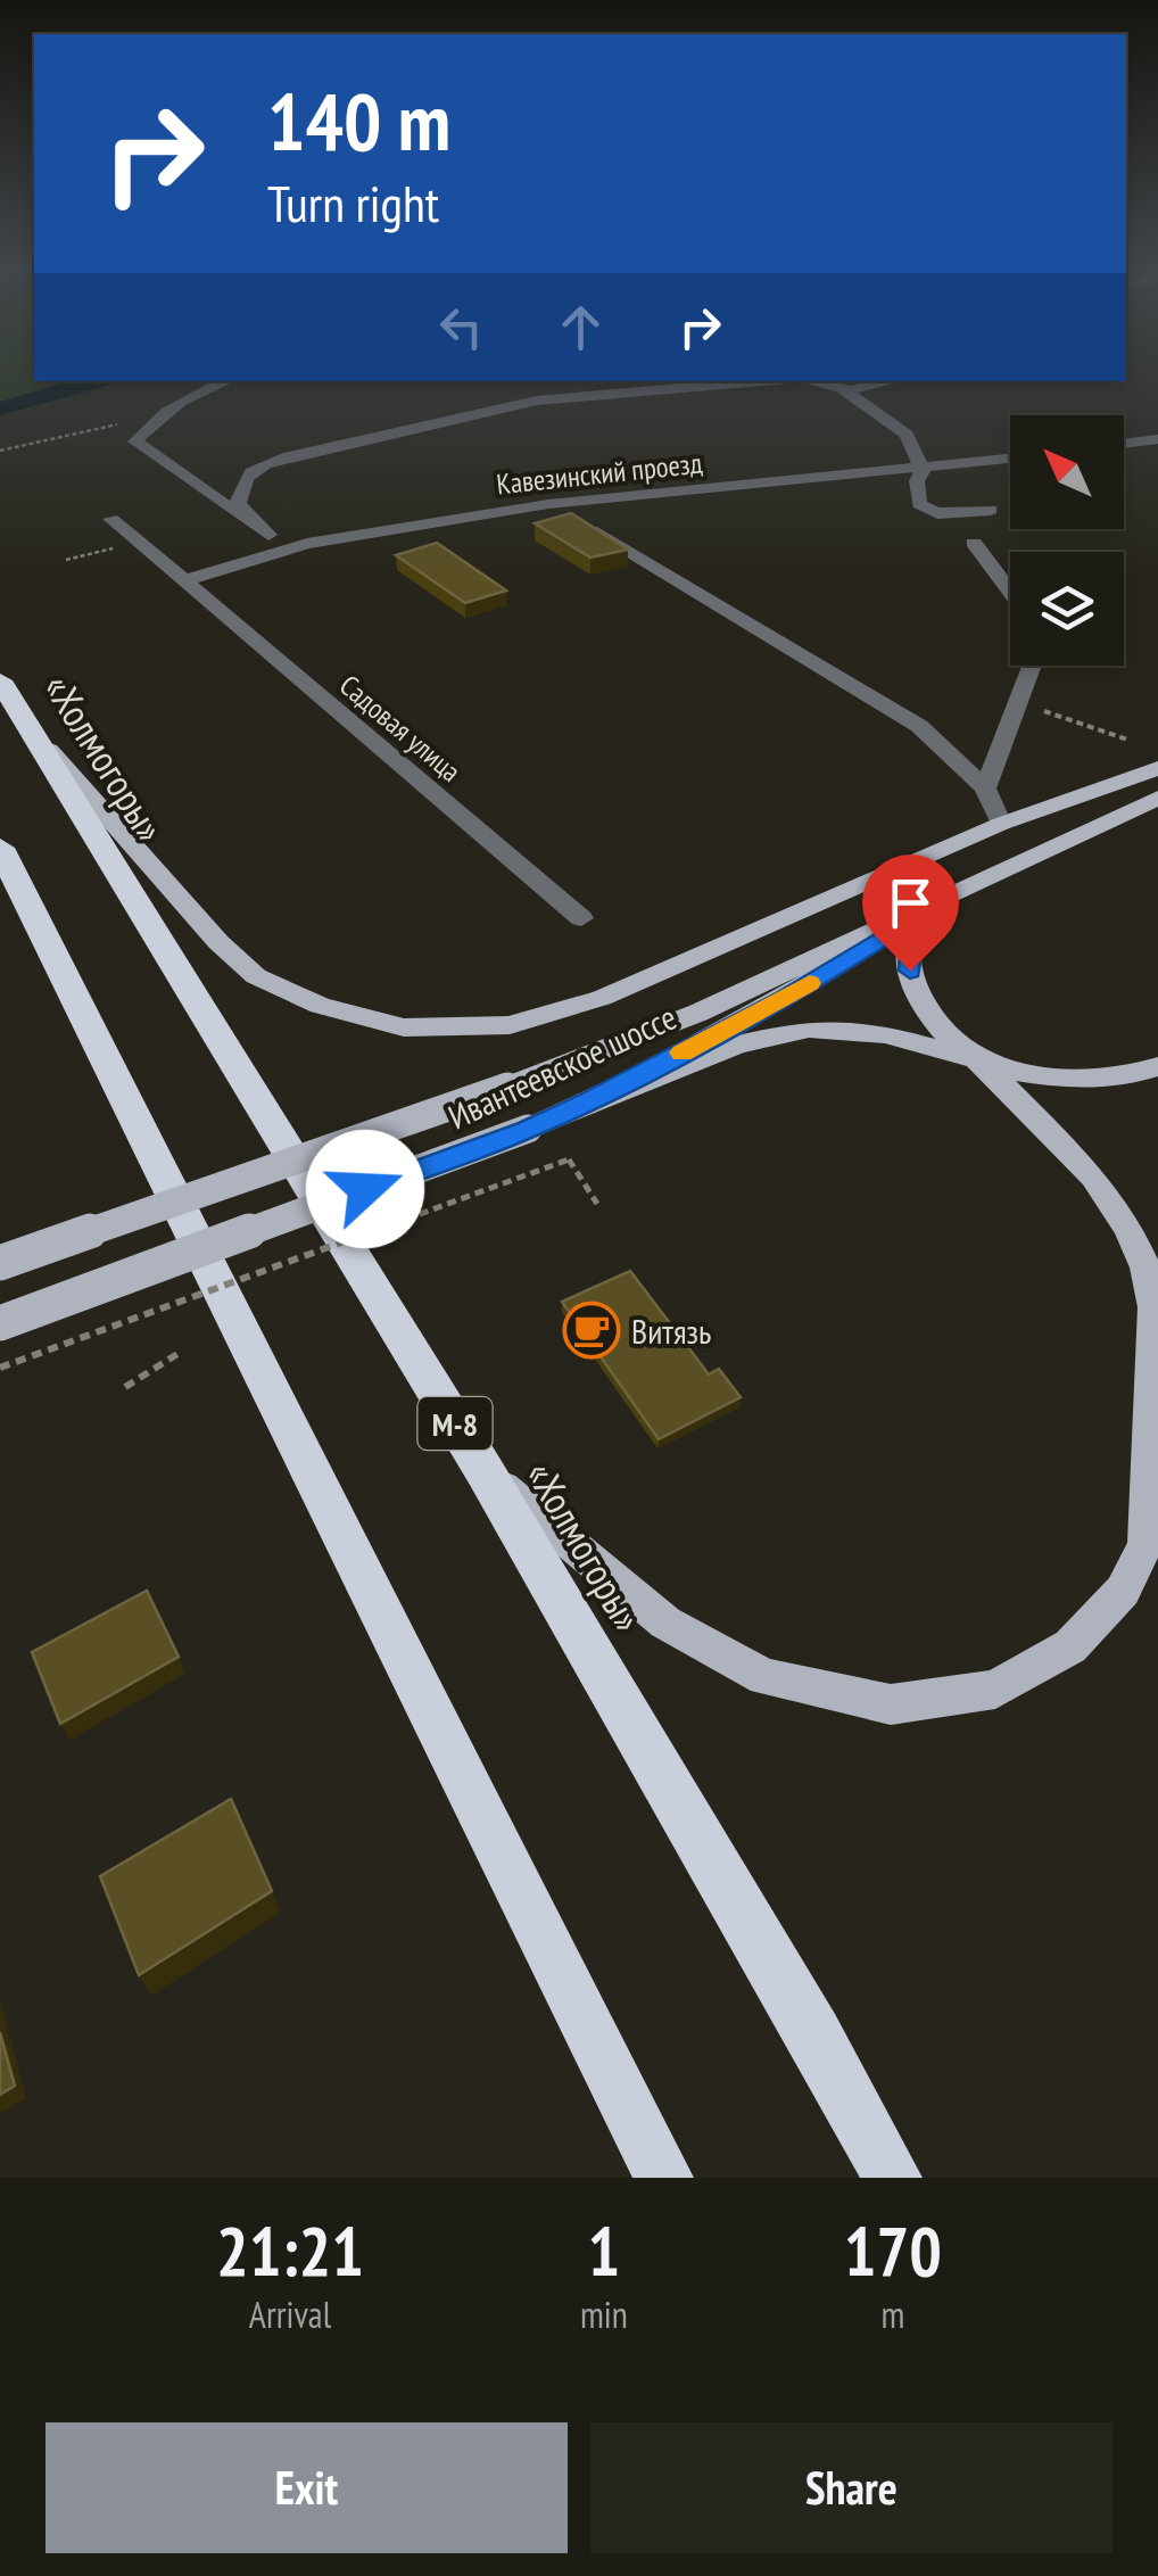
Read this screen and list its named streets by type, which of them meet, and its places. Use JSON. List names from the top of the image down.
{
  "streets": {
    "highway": ["«Холмогоры»", "М-8"],
    "main road": ["Ивантеевское шоссе"],
    "street": ["Кавезинский проезд", "Садовая улица"]
  },
  "crossings": [
    ["Кавезинский проезд", "Садовая улица"]
  ],
  "places": {
    "cafe": ["Витязь"]
  },
  "north": "top left",
  "page": {
    "turn": ["140 m", "Turn right"],
    "eta": [
      "21:21",
      "Arrival",
      "1",
      "min",
      "170",
      "m"
    ],
    "buttons": ["Exit", "Share"]
  }
}
